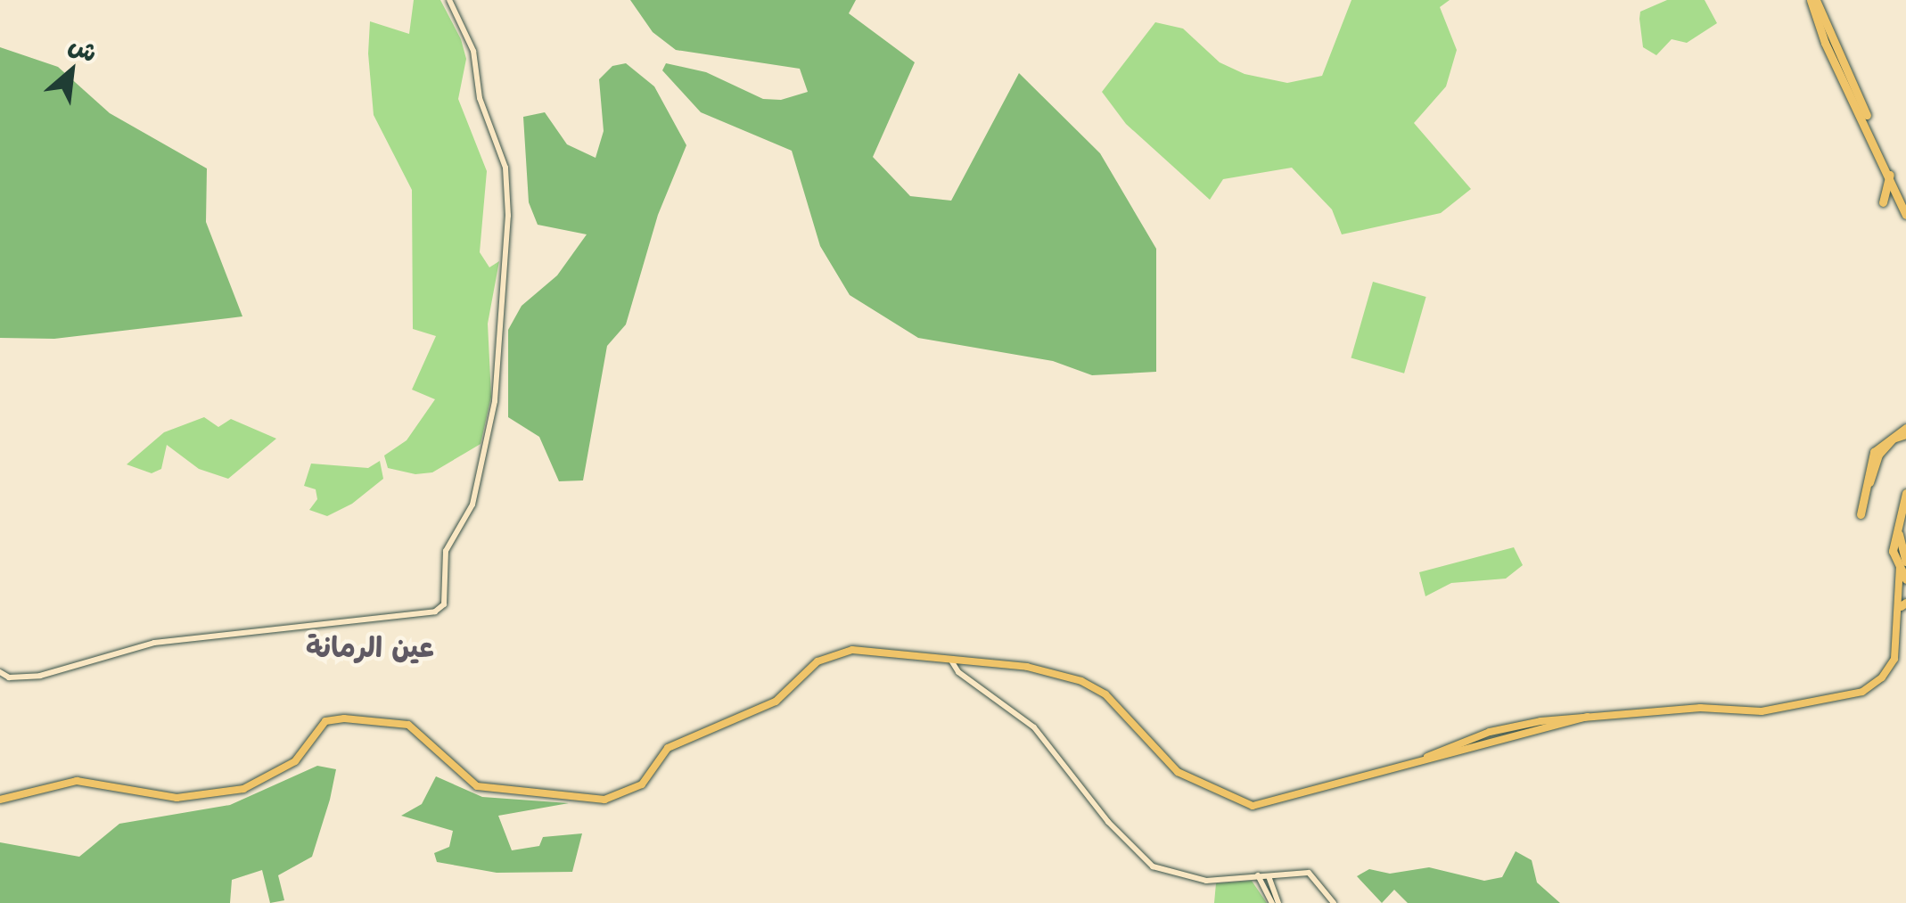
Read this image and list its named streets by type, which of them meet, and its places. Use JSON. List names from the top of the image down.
{
  "districts": ["عين الرمانة"],
  "north": "top right"
}
